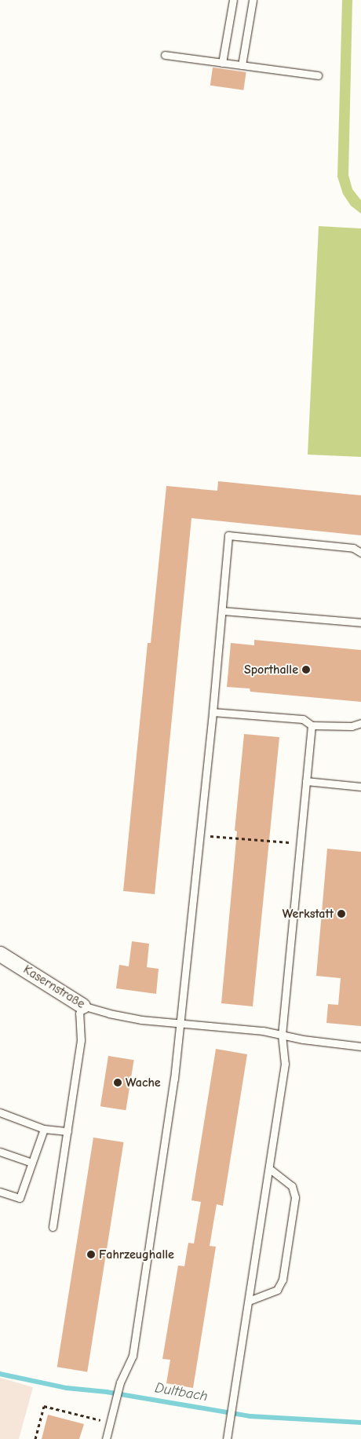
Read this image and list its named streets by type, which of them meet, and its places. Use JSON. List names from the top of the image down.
{
  "streets": {
    "street": ["Kasernstraße"]
  },
  "water": ["Dultbach"],
  "places": [
    "Sporthalle",
    "Werkstatt",
    "Wache",
    "Fahrzeughalle"
  ]
}
